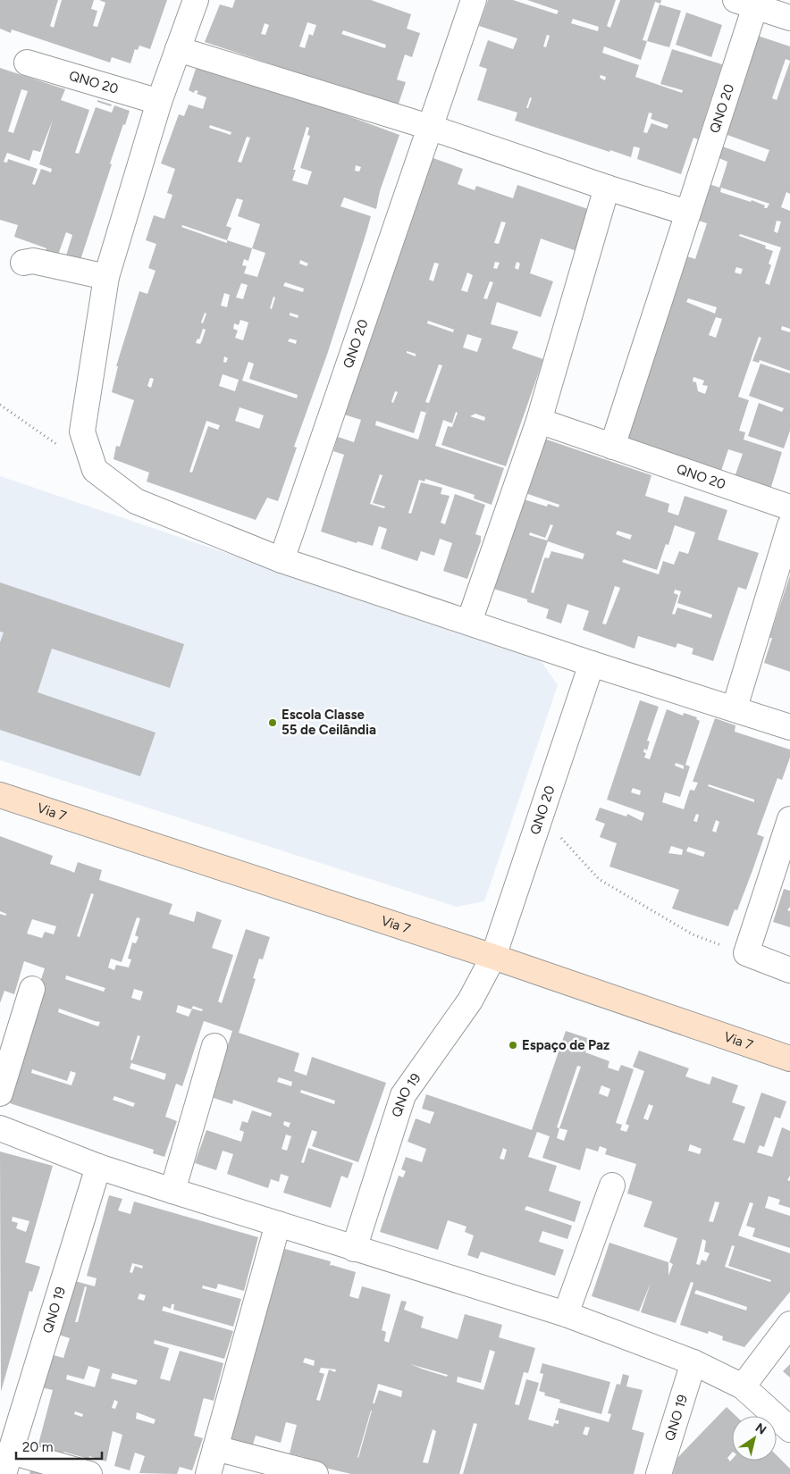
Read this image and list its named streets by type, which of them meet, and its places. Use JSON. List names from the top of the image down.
{
  "streets": {
    "main road": ["Via 7"],
    "street": ["QNO 20", "QNO 19"]
  },
  "crossings": [
    ["QNO 20", "Via 7"],
    ["QNO 20", "QNO 19"],
    ["Via 7", "QNO 19"]
  ],
  "places": ["Escola Classe 55 de Ceilândia", "Espaço de Paz"],
  "scale_bar": "20 m",
  "north": "top right"
}
